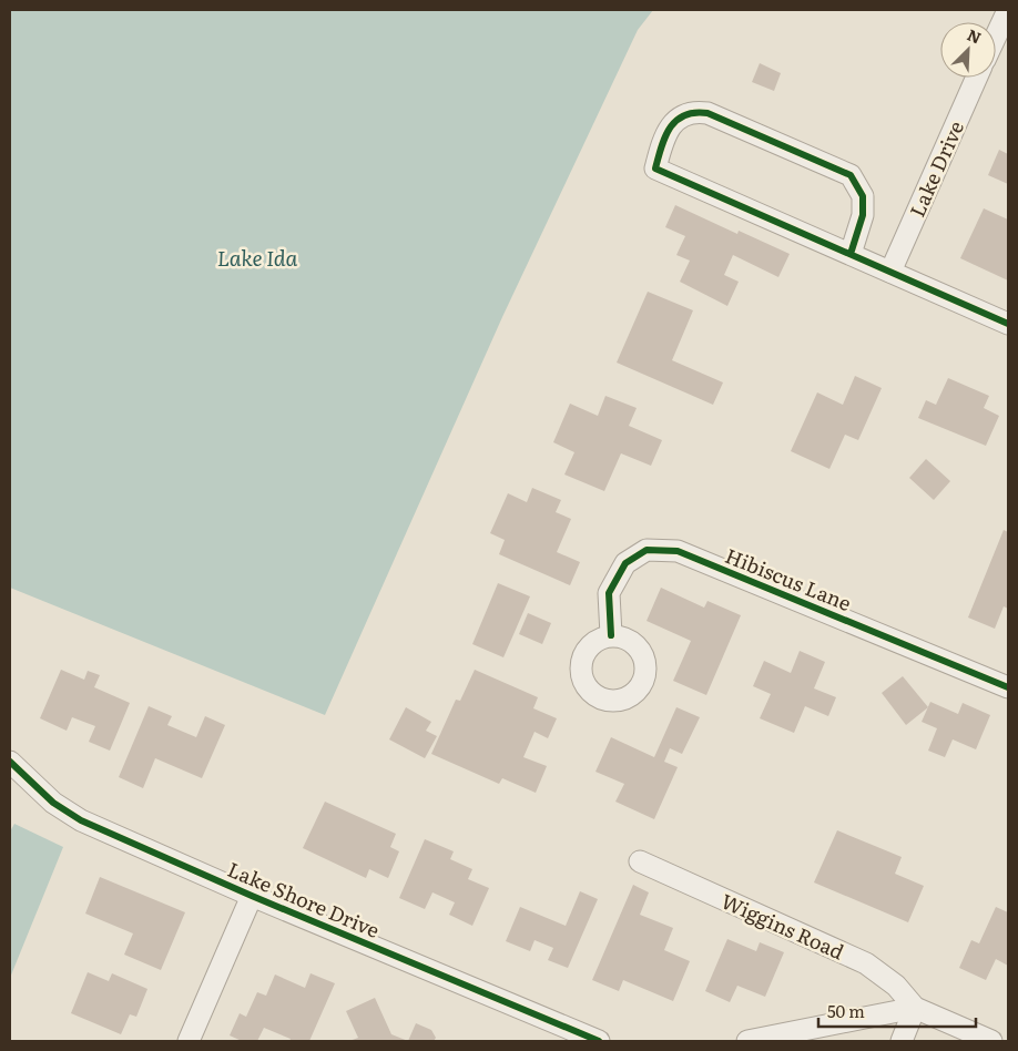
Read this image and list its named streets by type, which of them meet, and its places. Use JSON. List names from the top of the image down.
{
  "streets": {
    "street": [
      "Lake Drive",
      "Hibiscus Lane",
      "Lake Shore Drive",
      "Wiggins Road"
    ]
  },
  "water": ["Lake Ida"],
  "scale_bar": "50 m",
  "north": "top right"
}
